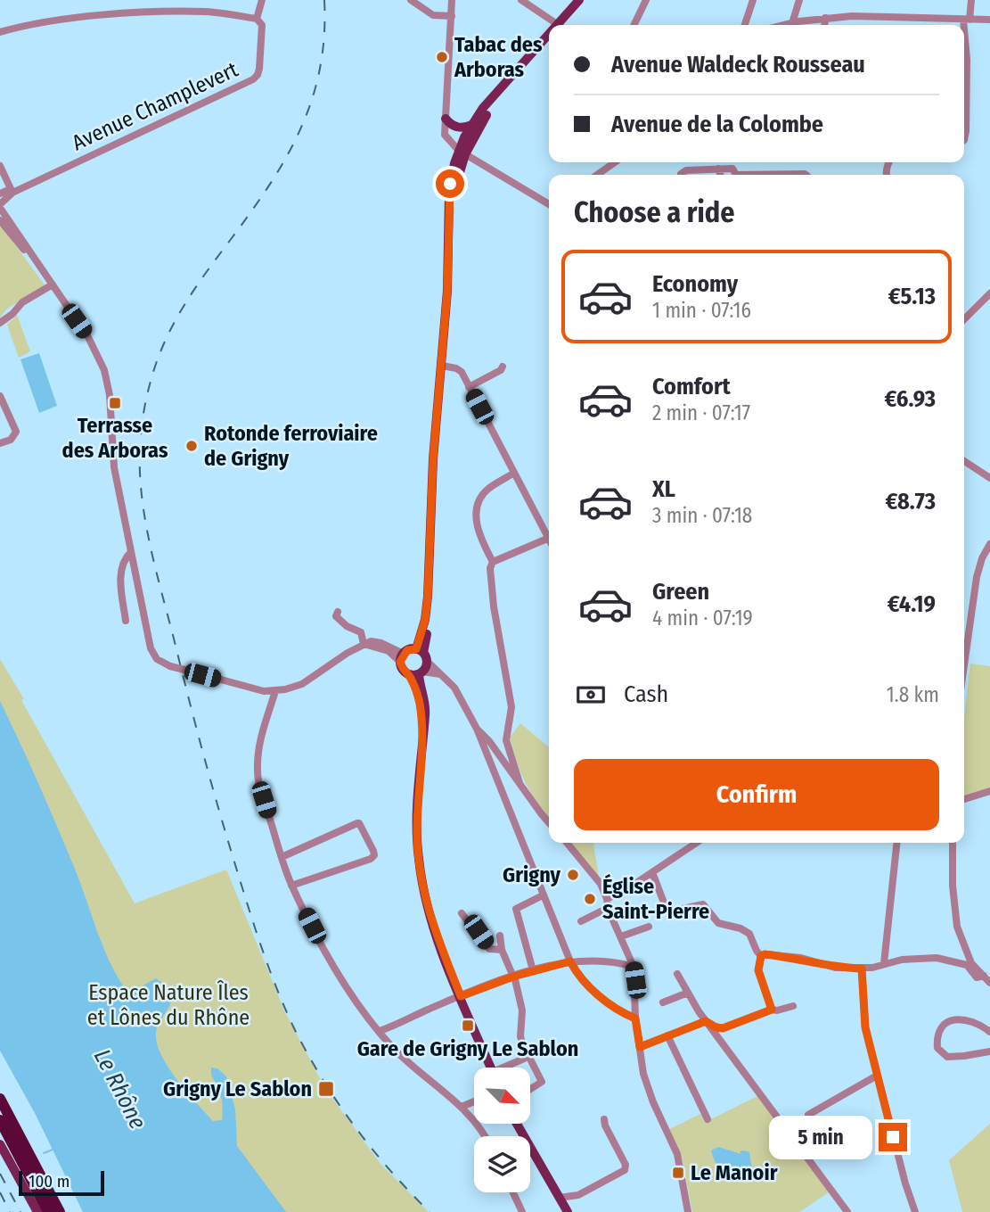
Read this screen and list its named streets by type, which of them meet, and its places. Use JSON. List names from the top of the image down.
{
  "streets": {
    "street": ["Avenue Champlevert"]
  },
  "water": ["Le Rhône"],
  "parks": ["Espace Nature Îles et Lônes du Rhône"],
  "places": {
    "other": [
      "Tabac des Arboras",
      "Rotonde ferroviaire de Grigny",
      "Grigny",
      "Église Saint-Pierre"
    ],
    "transit": [
      "Terrasse des Arboras",
      "Gare de Grigny Le Sablon",
      "Grigny Le Sablon",
      "Le Manoir"
    ]
  },
  "scale_bar": "100 m",
  "north": "bottom right",
  "page": {
    "banner": ["Avenue Waldeck Rousseau", "Avenue de la Colombe"],
    "heading": "Choose a ride",
    "list": [
      {
        "name": "Economy",
        "note": "1 min · 07:16",
        "value": "€5.13"
      },
      {
        "name": "Comfort",
        "note": "2 min · 07:17",
        "value": "€6.93"
      },
      {
        "name": "XL",
        "note": "3 min · 07:18",
        "value": "€8.73"
      },
      {
        "name": "Green",
        "note": "4 min · 07:19",
        "value": "€4.19"
      }
    ],
    "pay": ["Cash", "1.8 km"],
    "buttons": "Confirm",
    "bubble": "5 min",
    "scale": "100 m"
  }
}
